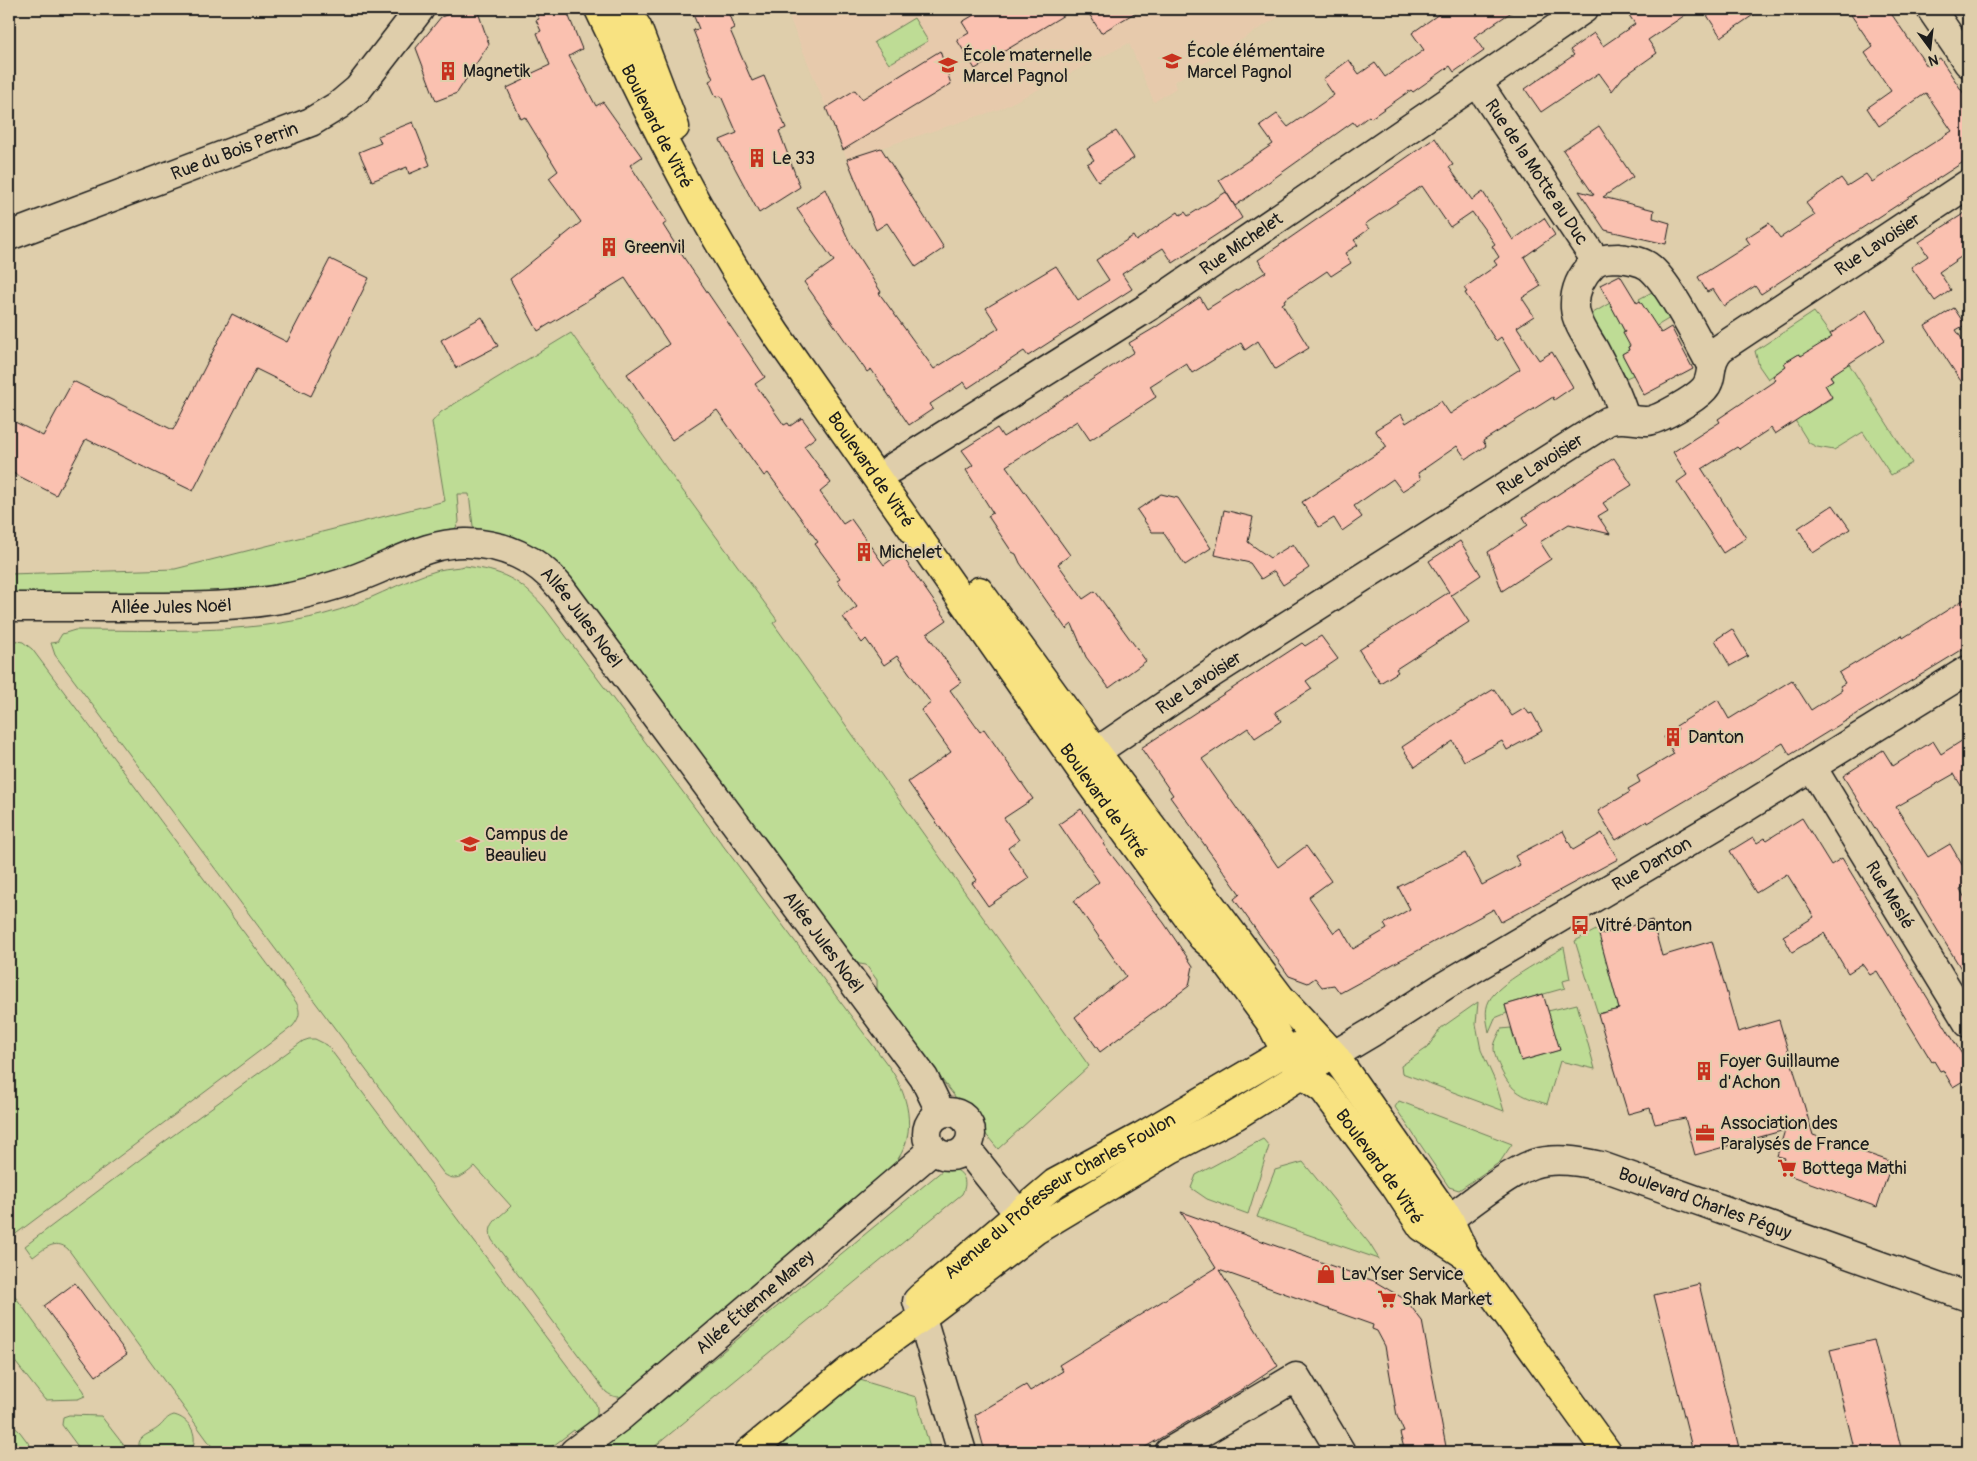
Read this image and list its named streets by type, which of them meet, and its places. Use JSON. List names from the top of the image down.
{
  "streets": {
    "main road": ["Boulevard de Vitré", "Avenue du Professeur Charles Foulon"],
    "street": [
      "Rue du Bois Perrin",
      "Rue de la Motte au Duc",
      "Rue Michelet",
      "Rue Lavoisier",
      "Allée Jules Noël",
      "Rue Danton",
      "Rue Meslé",
      "Boulevard Charles Péguy",
      "Allée Étienne Marey"
    ]
  },
  "crossings": [
    ["Boulevard de Vitré", "Rue Michelet"],
    ["Boulevard de Vitré", "Rue Lavoisier"],
    ["Boulevard de Vitré", "Rue Danton"],
    ["Boulevard de Vitré", "Avenue du Professeur Charles Foulon"],
    ["Boulevard de Vitré", "Boulevard Charles Péguy"],
    ["Rue de la Motte au Duc", "Rue Michelet"],
    ["Rue de la Motte au Duc", "Rue Lavoisier"],
    ["Allée Jules Noël", "Allée Étienne Marey"],
    ["Rue Danton", "Rue Meslé"]
  ],
  "places": {
    "school or university": ["École élémentaire Marcel Pagnol", "École maternelle Marcel Pagnol", "Campus de Beaulieu"],
    "building": [
      "Magnetik",
      "Le 33",
      "Greenvil",
      "Michelet",
      "Danton",
      "Foyer Guillaume d'Achon"
    ],
    "bus stop": ["Vitré Danton"],
    "office": ["Association des Paralysés de France"],
    "supermarket": ["Bottega Mathi", "Shak Market"],
    "shop": ["Lav'Yser Service"]
  },
  "north": "bottom"
}
